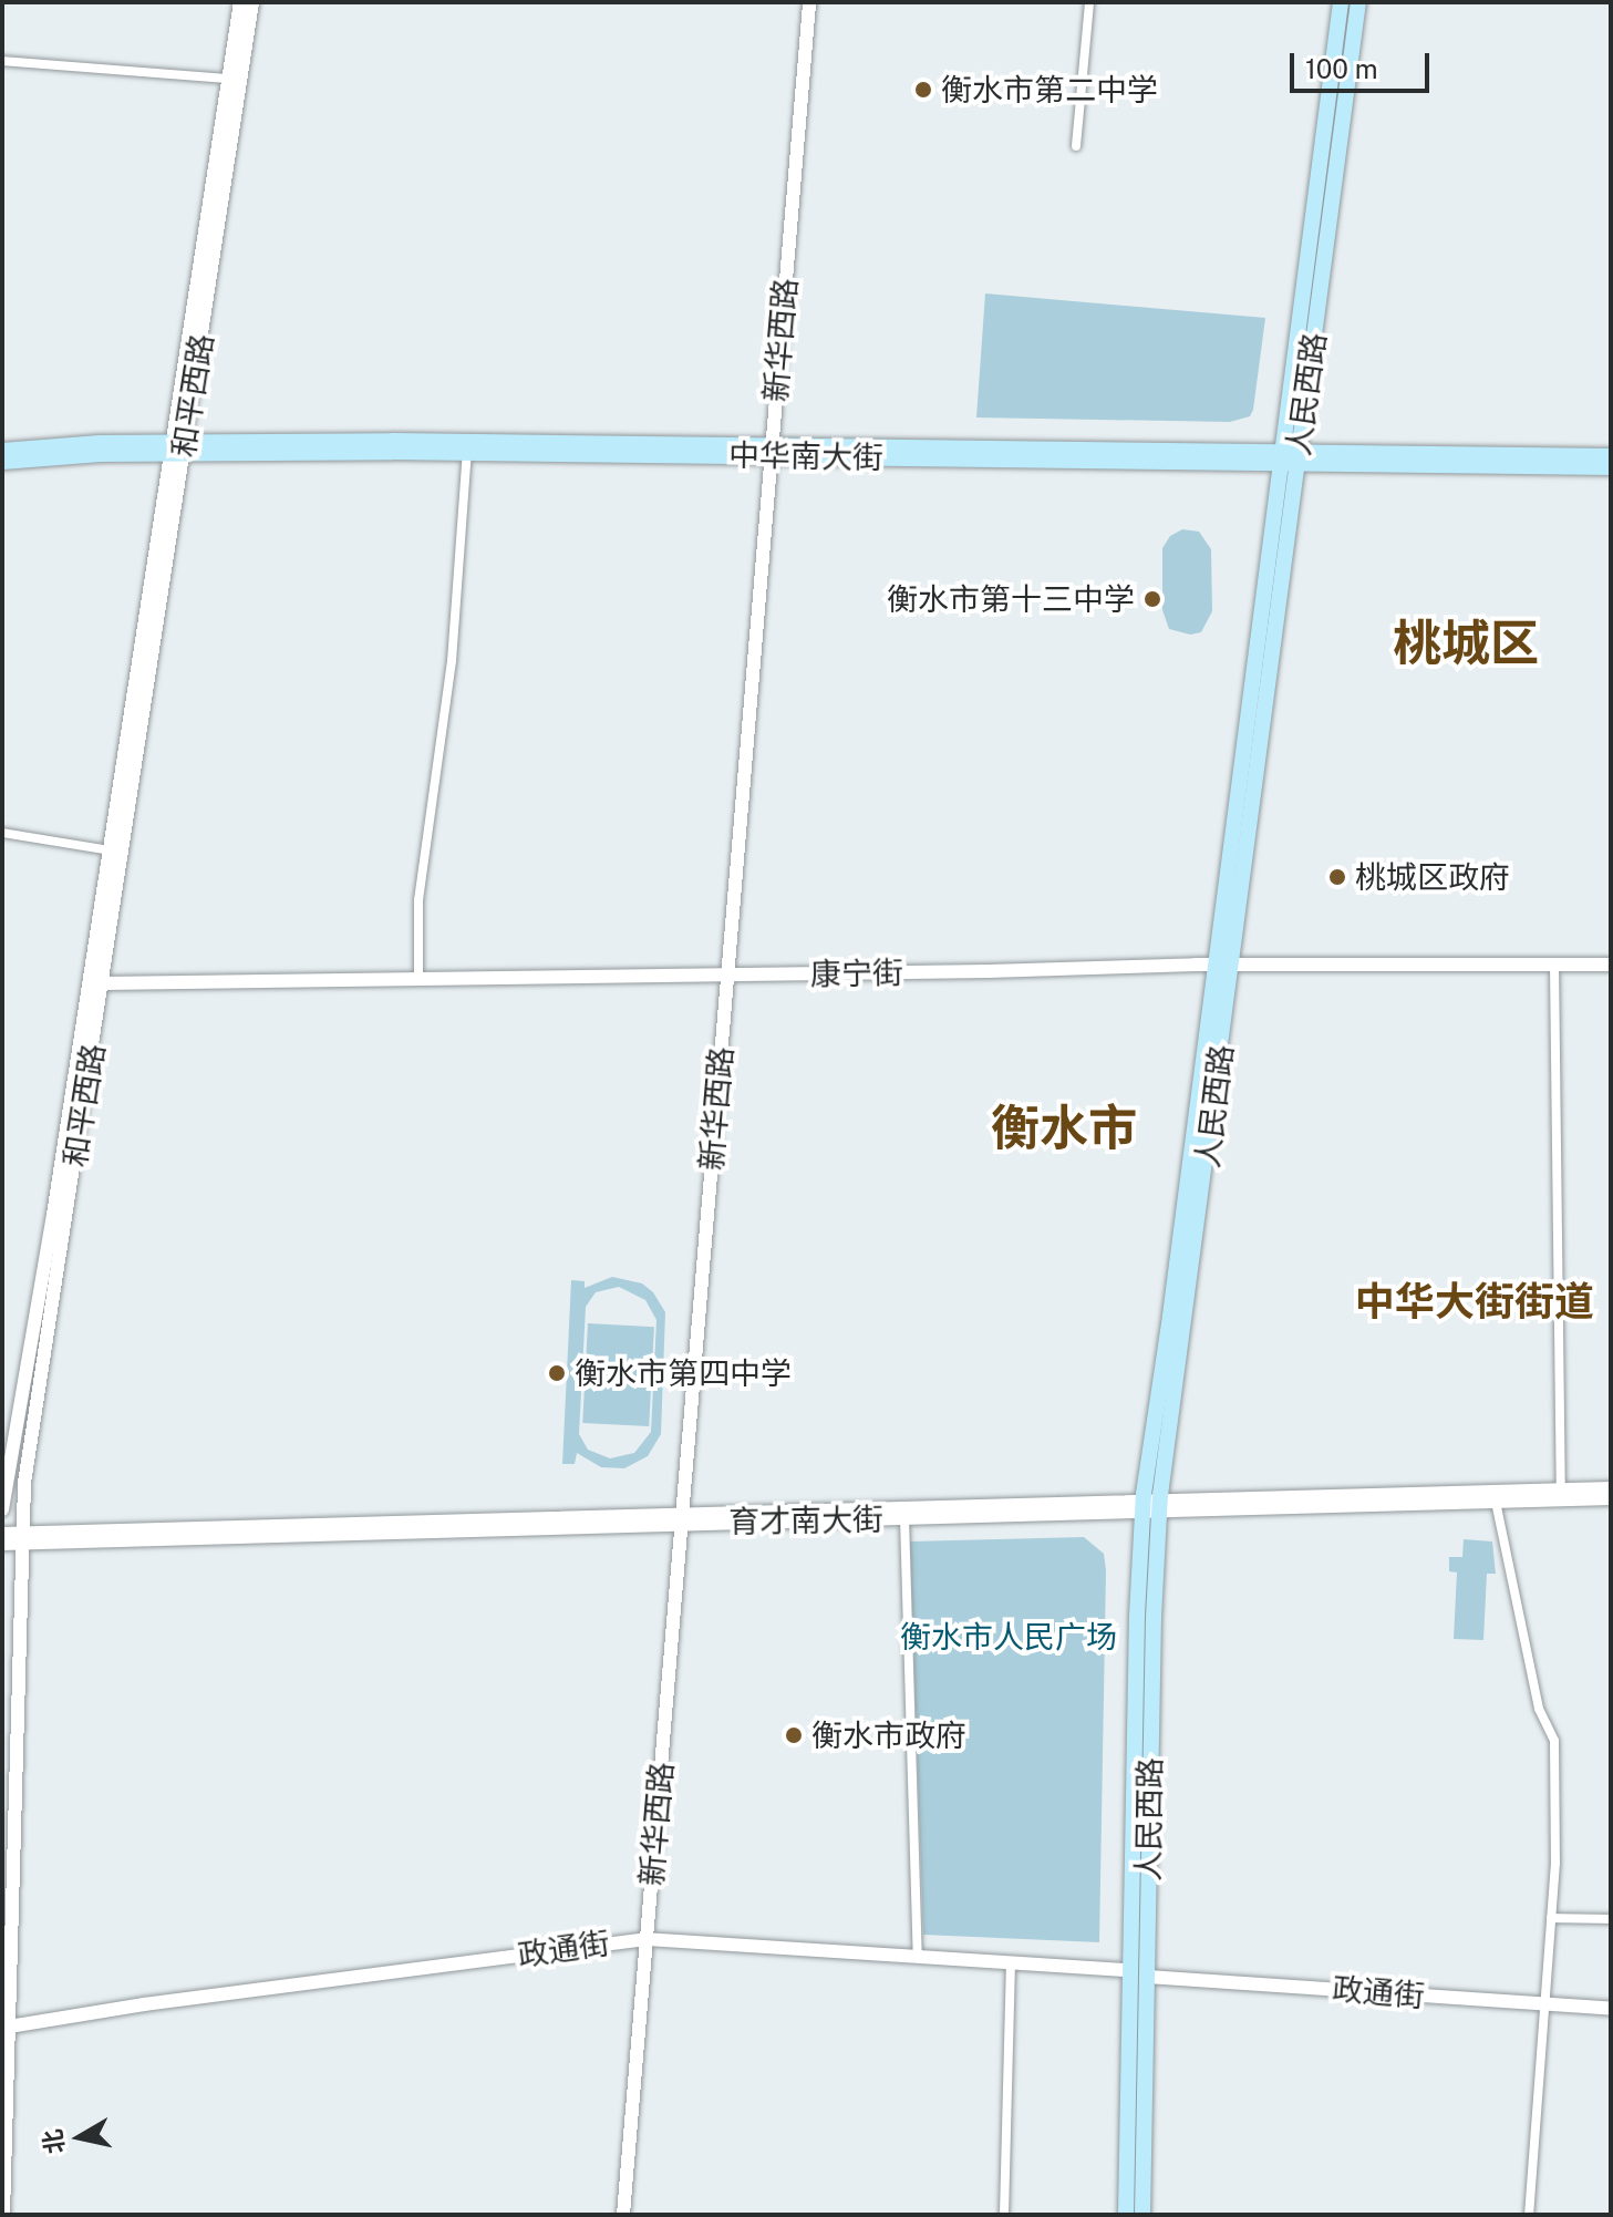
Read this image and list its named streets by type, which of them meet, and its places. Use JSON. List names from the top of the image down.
{
  "streets": {
    "main road": [
      "新华西路",
      "人民西路",
      "和平西路",
      "中华南大街",
      "康宁街",
      "育才南大街",
      "政通街"
    ]
  },
  "crossings": [
    ["新华西路", "中华南大街"],
    ["新华西路", "康宁街"],
    ["新华西路", "育才南大街"],
    ["新华西路", "政通街"],
    ["人民西路", "中华南大街"],
    ["人民西路", "康宁街"],
    ["人民西路", "育才南大街"],
    ["人民西路", "政通街"],
    ["和平西路", "中华南大街"],
    ["和平西路", "康宁街"],
    ["和平西路", "育才南大街"],
    ["和平西路", "政通街"]
  ],
  "districts": ["桃城区", "衡水市", "中华大街街道"],
  "parks": ["衡水市人民广场"],
  "places": [
    "衡水市第二中学",
    "衡水市第十三中学",
    "桃城区政府",
    "衡水市第四中学",
    "衡水市政府"
  ],
  "scale_bar": "100 m",
  "north": "left"
}
